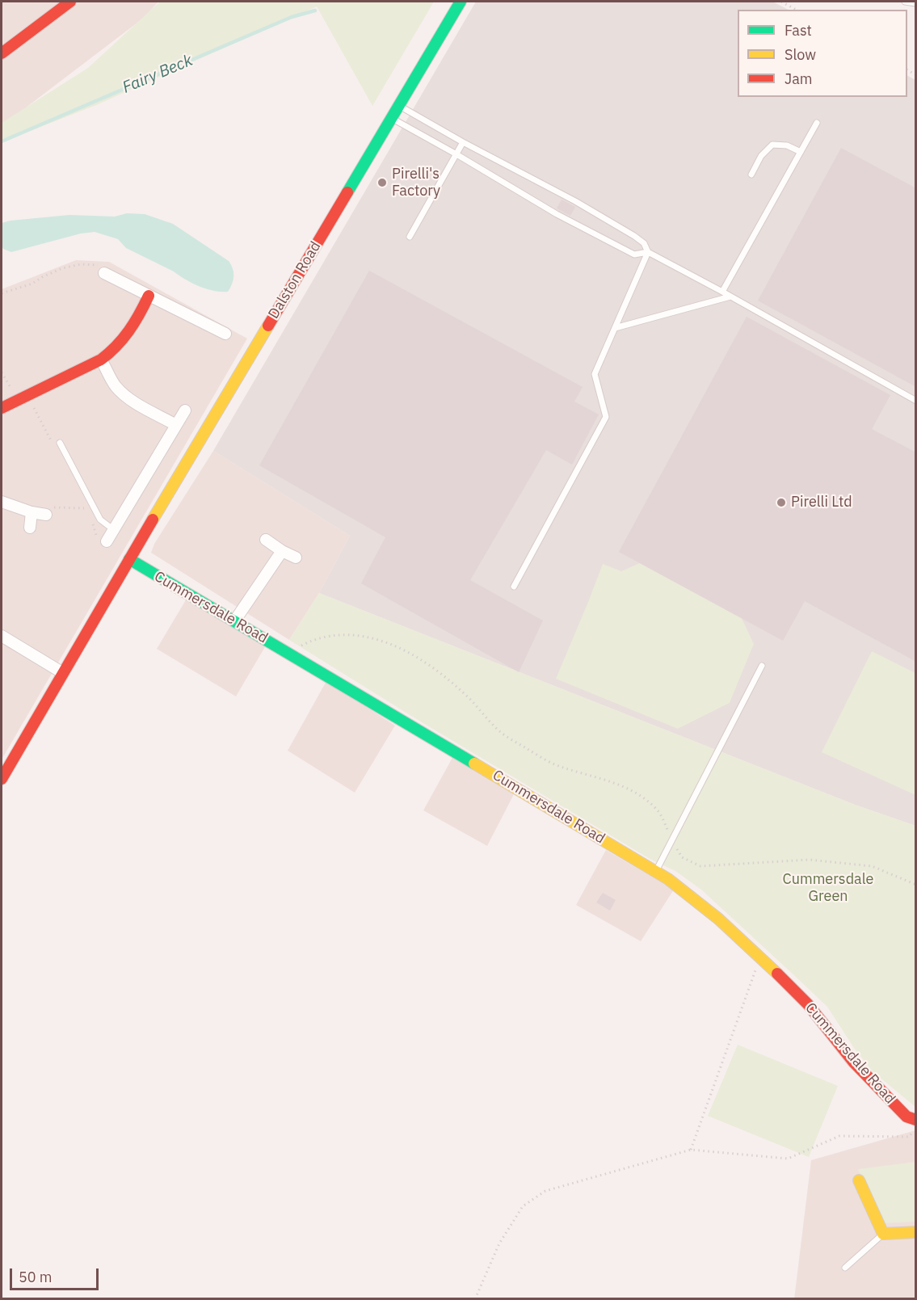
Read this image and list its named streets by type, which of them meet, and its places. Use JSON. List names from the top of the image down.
{
  "streets": {
    "street": ["Dalston Road", "Cummersdale Road"]
  },
  "crossings": [
    ["Dalston Road", "Cummersdale Road"]
  ],
  "water": ["Fairy Beck"],
  "parks": ["Cummersdale Green"],
  "places": ["Pirelli's Factory", "Pirelli Ltd"],
  "legend": ["Fast", "Slow", "Jam"],
  "scale_bar": "50 m"
}
